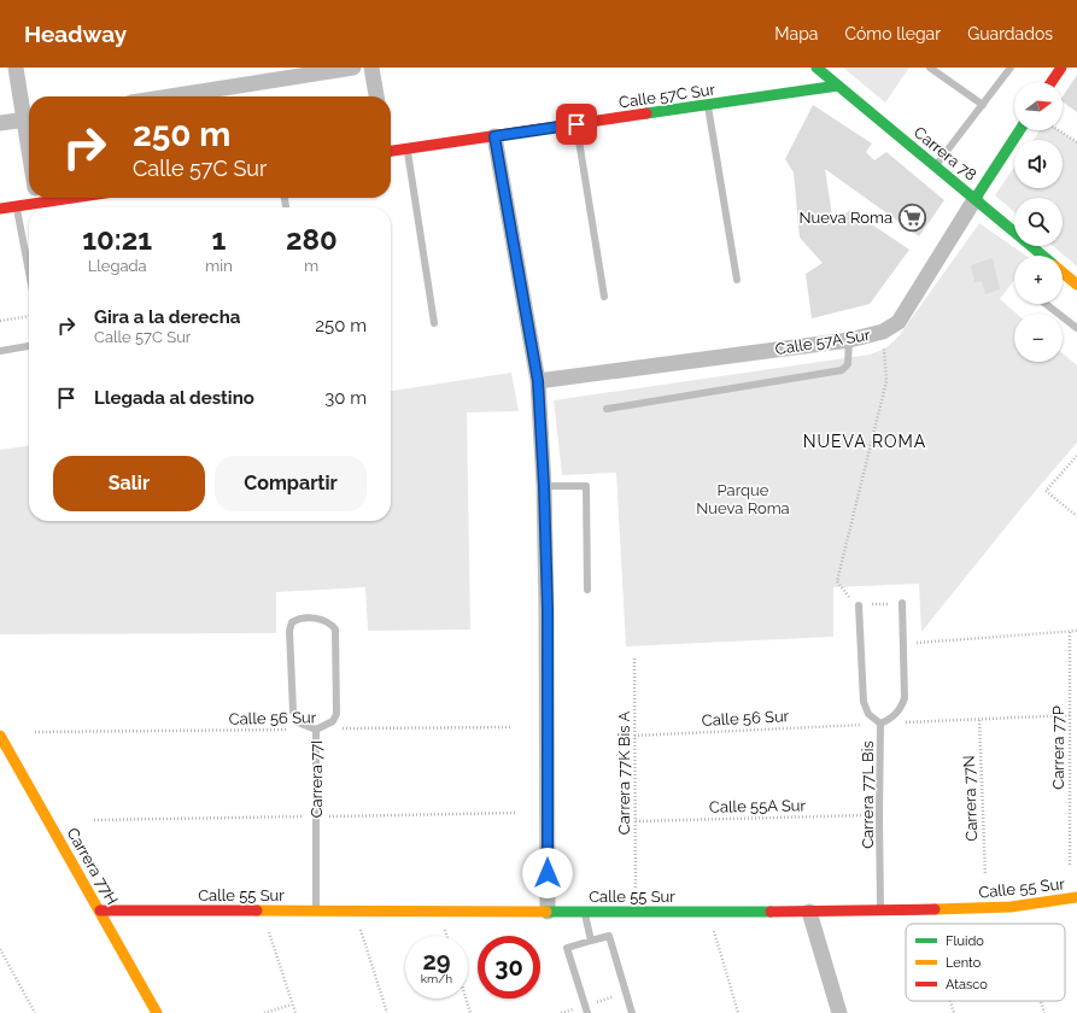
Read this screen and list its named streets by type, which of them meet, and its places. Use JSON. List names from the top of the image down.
{
  "streets": {
    "street": [
      "Calle 57C Sur",
      "Carrera 78",
      "Calle 57A Sur",
      "Carrera 77H",
      "Calle 55 Sur"
    ],
    "lane": ["Carrera 77I", "Carrera 77L Bis"],
    "path": [
      "Calle 56 Sur",
      "Carrera 77P",
      "Carrera 77K Bis A",
      "Carrera 77N",
      "Calle 55A Sur"
    ]
  },
  "crossings": [
    ["Calle 57C Sur", "Carrera 78"],
    ["Carrera 78", "Calle 57A Sur"],
    ["Calle 56 Sur", "Carrera 77K Bis A"],
    ["Calle 56 Sur", "Carrera 77I"],
    ["Carrera 77K Bis A", "Calle 55A Sur"],
    ["Carrera 77I", "Calle 55 Sur"],
    ["Carrera 77L Bis", "Calle 55A Sur"],
    ["Carrera 77L Bis", "Calle 55 Sur"],
    ["Carrera 77H", "Calle 55 Sur"]
  ],
  "districts": ["NUEVA ROMA"],
  "parks": ["Parque Nueva Roma"],
  "places": {
    "supermarket": ["Nueva Roma"]
  },
  "legend": ["Fluido", "Lento", "Atasco"],
  "north": "right",
  "page": {
    "header": "Headway",
    "nav": ["Mapa", "Cómo llegar", "Guardados"],
    "map_buttons": ["+", "−"],
    "turn": ["250 m", "Calle 57C Sur"],
    "eta": [
      "10:21",
      "Llegada",
      "1",
      "min",
      "280",
      "m"
    ],
    "list": [
      {
        "name": "Gira a la derecha",
        "note": "Calle 57C Sur",
        "value": "250 m"
      },
      {
        "name": "Llegada al destino",
        "value": "30 m"
      }
    ],
    "buttons": ["Salir", "Compartir"],
    "speed": "29 km/h",
    "limit": "30"
  }
}
